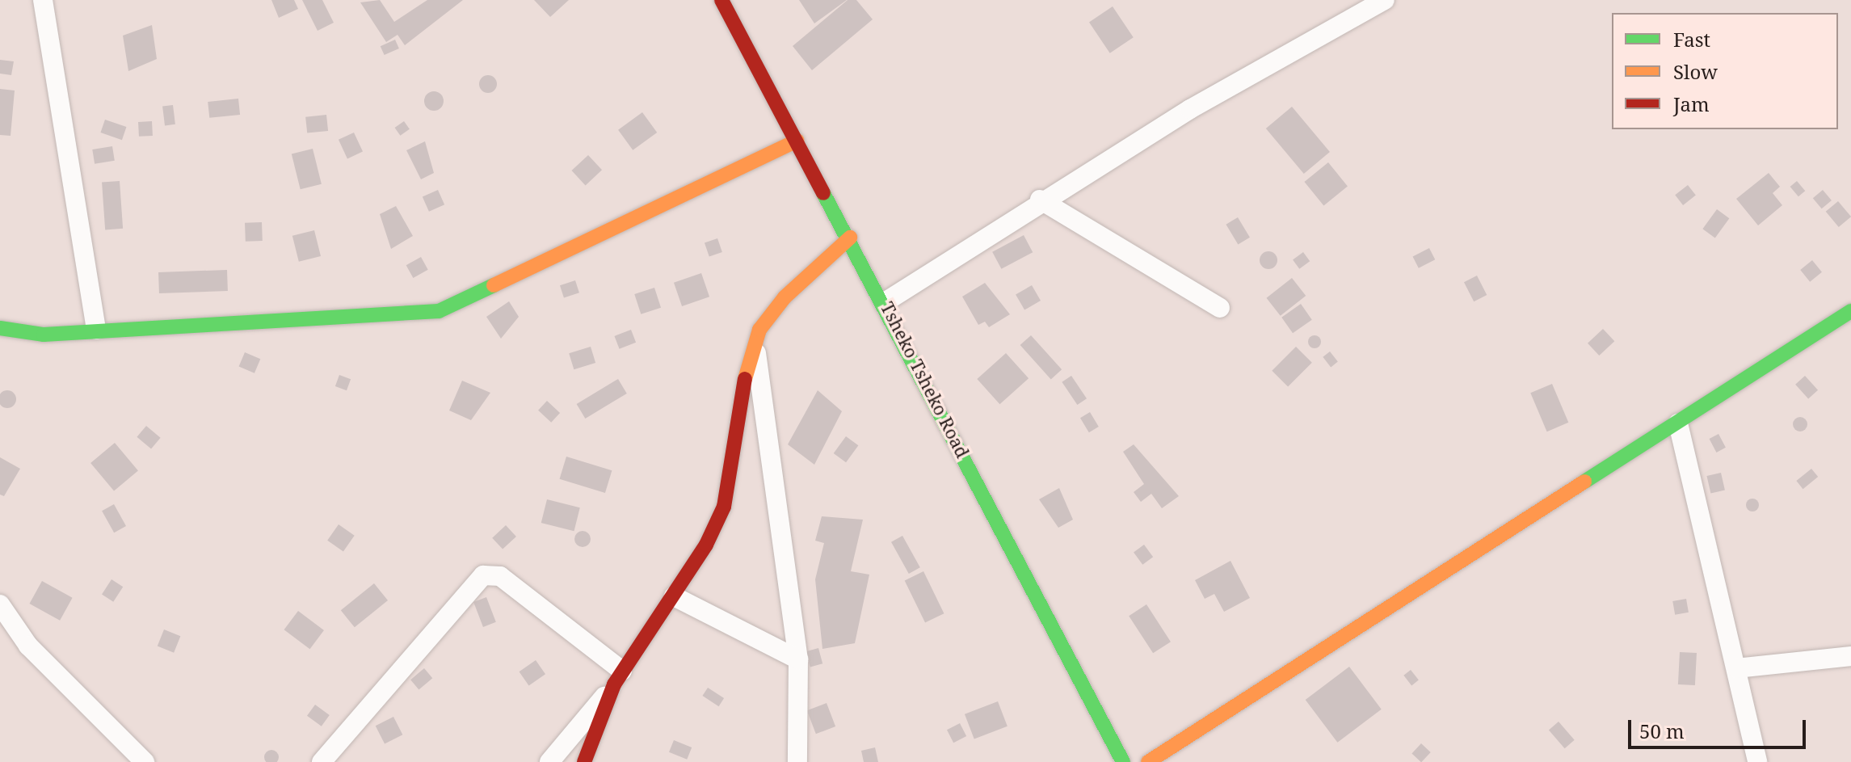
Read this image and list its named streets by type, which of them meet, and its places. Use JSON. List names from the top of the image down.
{
  "streets": {
    "main road": ["Tsheko Tsheko Road"]
  },
  "legend": ["Fast", "Slow", "Jam"],
  "scale_bar": "50 m"
}
